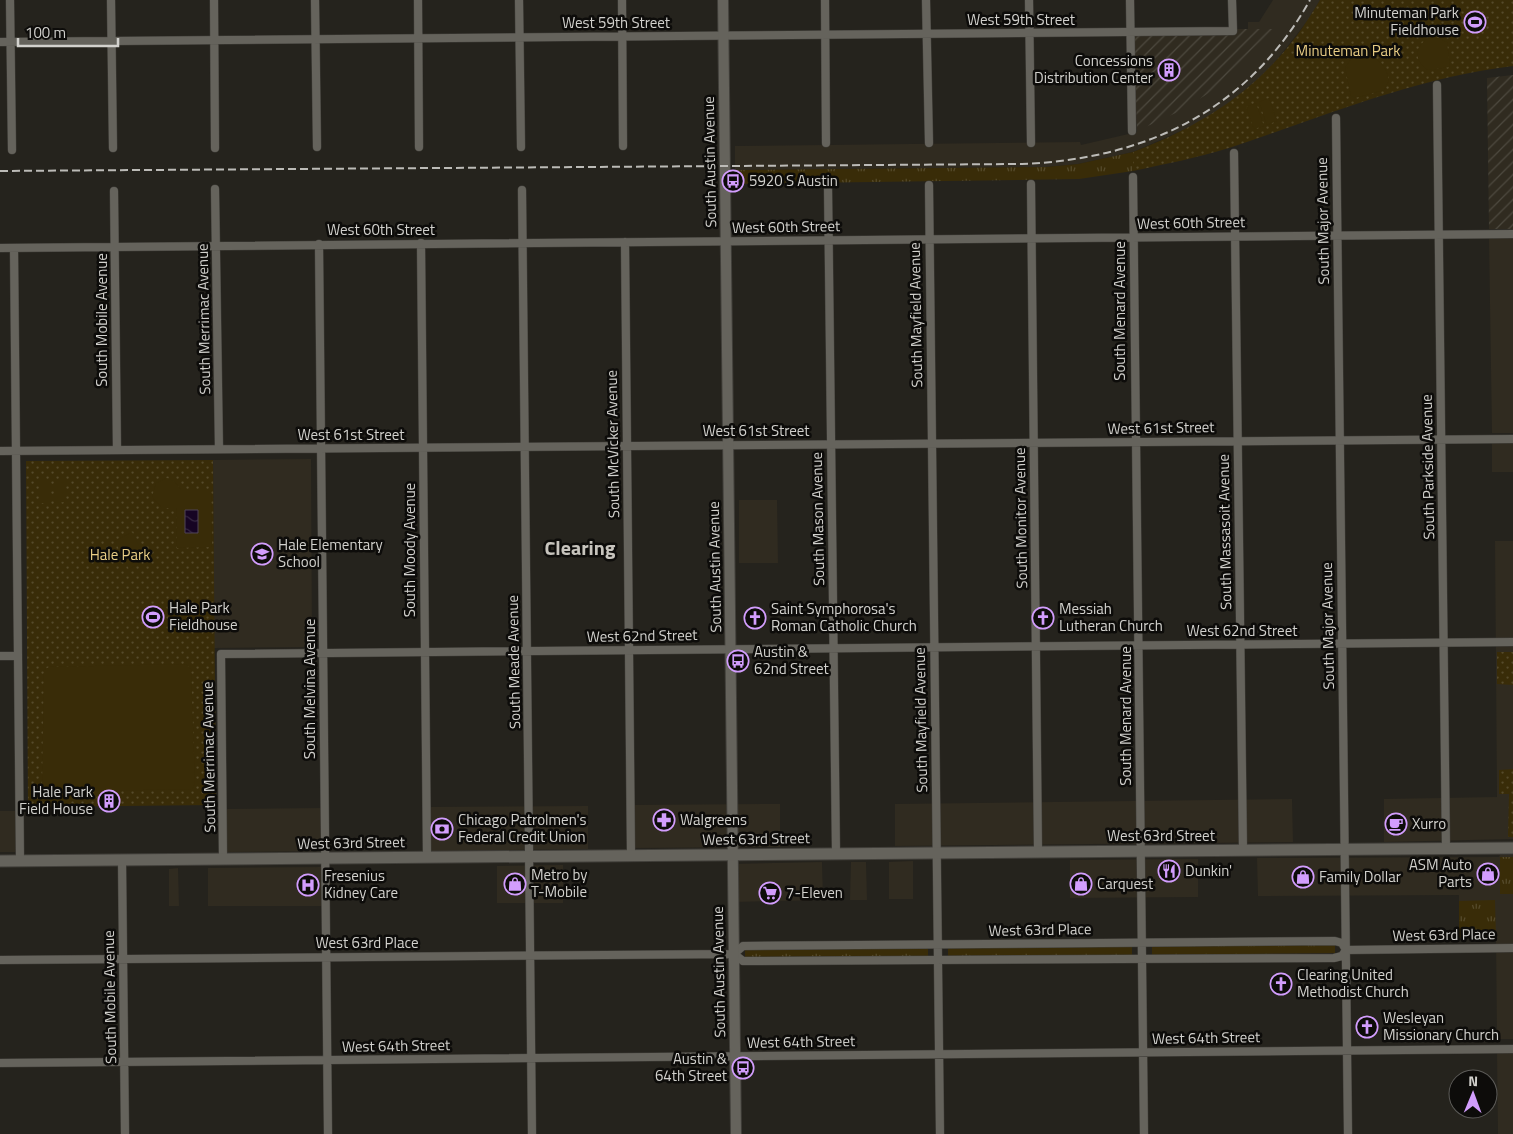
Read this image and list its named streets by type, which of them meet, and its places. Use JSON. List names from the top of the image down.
{
  "streets": {
    "main road": ["West 63rd Street"],
    "street": [
      "West 59th Street",
      "South Austin Avenue",
      "South Major Avenue",
      "West 60th Street",
      "South Menard Avenue",
      "South Mayfield Avenue",
      "South Merrimac Avenue",
      "South Mobile Avenue",
      "West 61st Street",
      "South McVicker Avenue",
      "South Parkside Avenue",
      "South Monitor Avenue",
      "South Mason Avenue",
      "South Massasoit Avenue",
      "South Moody Avenue",
      "West 62nd Street",
      "South Meade Avenue",
      "South Melvina Avenue",
      "West 63rd Place",
      "West 64th Street"
    ]
  },
  "crossings": [
    ["West 59th Street", "South Austin Avenue"],
    ["South Austin Avenue", "West 60th Street"],
    ["South Austin Avenue", "West 61st Street"],
    ["South Austin Avenue", "West 62nd Street"],
    ["South Austin Avenue", "West 63rd Street"],
    ["South Austin Avenue", "West 63rd Place"],
    ["South Austin Avenue", "West 64th Street"],
    ["South Major Avenue", "West 60th Street"],
    ["South Major Avenue", "West 61st Street"],
    ["South Major Avenue", "West 62nd Street"],
    ["South Major Avenue", "West 63rd Street"],
    ["South Major Avenue", "West 63rd Place"],
    ["South Major Avenue", "West 64th Street"],
    ["West 60th Street", "South Menard Avenue"],
    ["West 60th Street", "South Mayfield Avenue"],
    ["West 60th Street", "South Merrimac Avenue"],
    ["West 60th Street", "South Mobile Avenue"],
    ["West 60th Street", "South McVicker Avenue"],
    ["West 60th Street", "South Parkside Avenue"],
    ["West 60th Street", "South Monitor Avenue"],
    ["West 60th Street", "South Mason Avenue"],
    ["West 60th Street", "South Massasoit Avenue"],
    ["West 60th Street", "South Moody Avenue"],
    ["West 60th Street", "South Meade Avenue"],
    ["West 60th Street", "South Melvina Avenue"],
    ["South Menard Avenue", "West 61st Street"],
    ["South Menard Avenue", "West 62nd Street"],
    ["South Menard Avenue", "West 63rd Street"],
    ["South Menard Avenue", "West 63rd Place"],
    ["South Menard Avenue", "West 64th Street"],
    ["South Mayfield Avenue", "West 61st Street"],
    ["South Mayfield Avenue", "West 62nd Street"],
    ["South Mayfield Avenue", "West 63rd Street"],
    ["South Mayfield Avenue", "West 63rd Place"],
    ["South Mayfield Avenue", "West 64th Street"],
    ["South Merrimac Avenue", "West 61st Street"],
    ["South Merrimac Avenue", "West 62nd Street"],
    ["South Merrimac Avenue", "West 63rd Street"],
    ["South Mobile Avenue", "West 61st Street"],
    ["South Mobile Avenue", "West 63rd Street"],
    ["South Mobile Avenue", "West 63rd Place"],
    ["South Mobile Avenue", "West 64th Street"],
    ["West 61st Street", "South McVicker Avenue"],
    ["West 61st Street", "South Parkside Avenue"],
    ["West 61st Street", "South Monitor Avenue"],
    ["West 61st Street", "South Mason Avenue"],
    ["West 61st Street", "South Massasoit Avenue"],
    ["West 61st Street", "South Moody Avenue"],
    ["West 61st Street", "South Meade Avenue"],
    ["West 61st Street", "South Melvina Avenue"],
    ["South McVicker Avenue", "West 62nd Street"],
    ["South McVicker Avenue", "West 63rd Street"],
    ["South Parkside Avenue", "West 62nd Street"],
    ["South Parkside Avenue", "West 63rd Street"],
    ["South Monitor Avenue", "West 62nd Street"],
    ["South Monitor Avenue", "West 63rd Street"],
    ["South Mason Avenue", "West 62nd Street"],
    ["South Mason Avenue", "West 63rd Street"],
    ["South Massasoit Avenue", "West 62nd Street"],
    ["South Massasoit Avenue", "West 63rd Street"],
    ["South Moody Avenue", "West 62nd Street"],
    ["South Moody Avenue", "West 63rd Street"],
    ["West 62nd Street", "South Meade Avenue"],
    ["West 62nd Street", "South Melvina Avenue"],
    ["South Meade Avenue", "West 63rd Street"],
    ["South Meade Avenue", "West 63rd Place"],
    ["South Meade Avenue", "West 64th Street"],
    ["South Melvina Avenue", "West 63rd Street"],
    ["South Melvina Avenue", "West 63rd Place"],
    ["South Melvina Avenue", "West 64th Street"]
  ],
  "districts": ["Clearing"],
  "parks": ["Minuteman Park", "Hale Park"],
  "places": {
    "sports": ["Minuteman Park Fieldhouse", "Hale Park Fieldhouse"],
    "building": ["Concessions Distribution Center", "Hale Park Field House"],
    "bus stop": ["5920 S Austin", "Austin & 62nd Street", "Austin & 64th Street"],
    "school or university": ["Hale Elementary School"],
    "church": [
      "Saint Symphorosa's Roman Catholic Church",
      "Messiah Lutheran Church",
      "Clearing United Methodist Church",
      "Wesleyan Missionary Church"
    ],
    "pharmacy": ["Walgreens"],
    "cafe": ["Xurro"],
    "bank": ["Chicago Patrolmen's Federal Credit Union"],
    "restaurant": ["Dunkin'"],
    "shop": [
      "ASM Auto Parts",
      "Family Dollar",
      "Metro by T-Mobile",
      "Carquest"
    ],
    "hospital": ["Fresenius Kidney Care"],
    "supermarket": ["7-Eleven"]
  },
  "scale_bar": "100 m",
  "north": "top"
}
